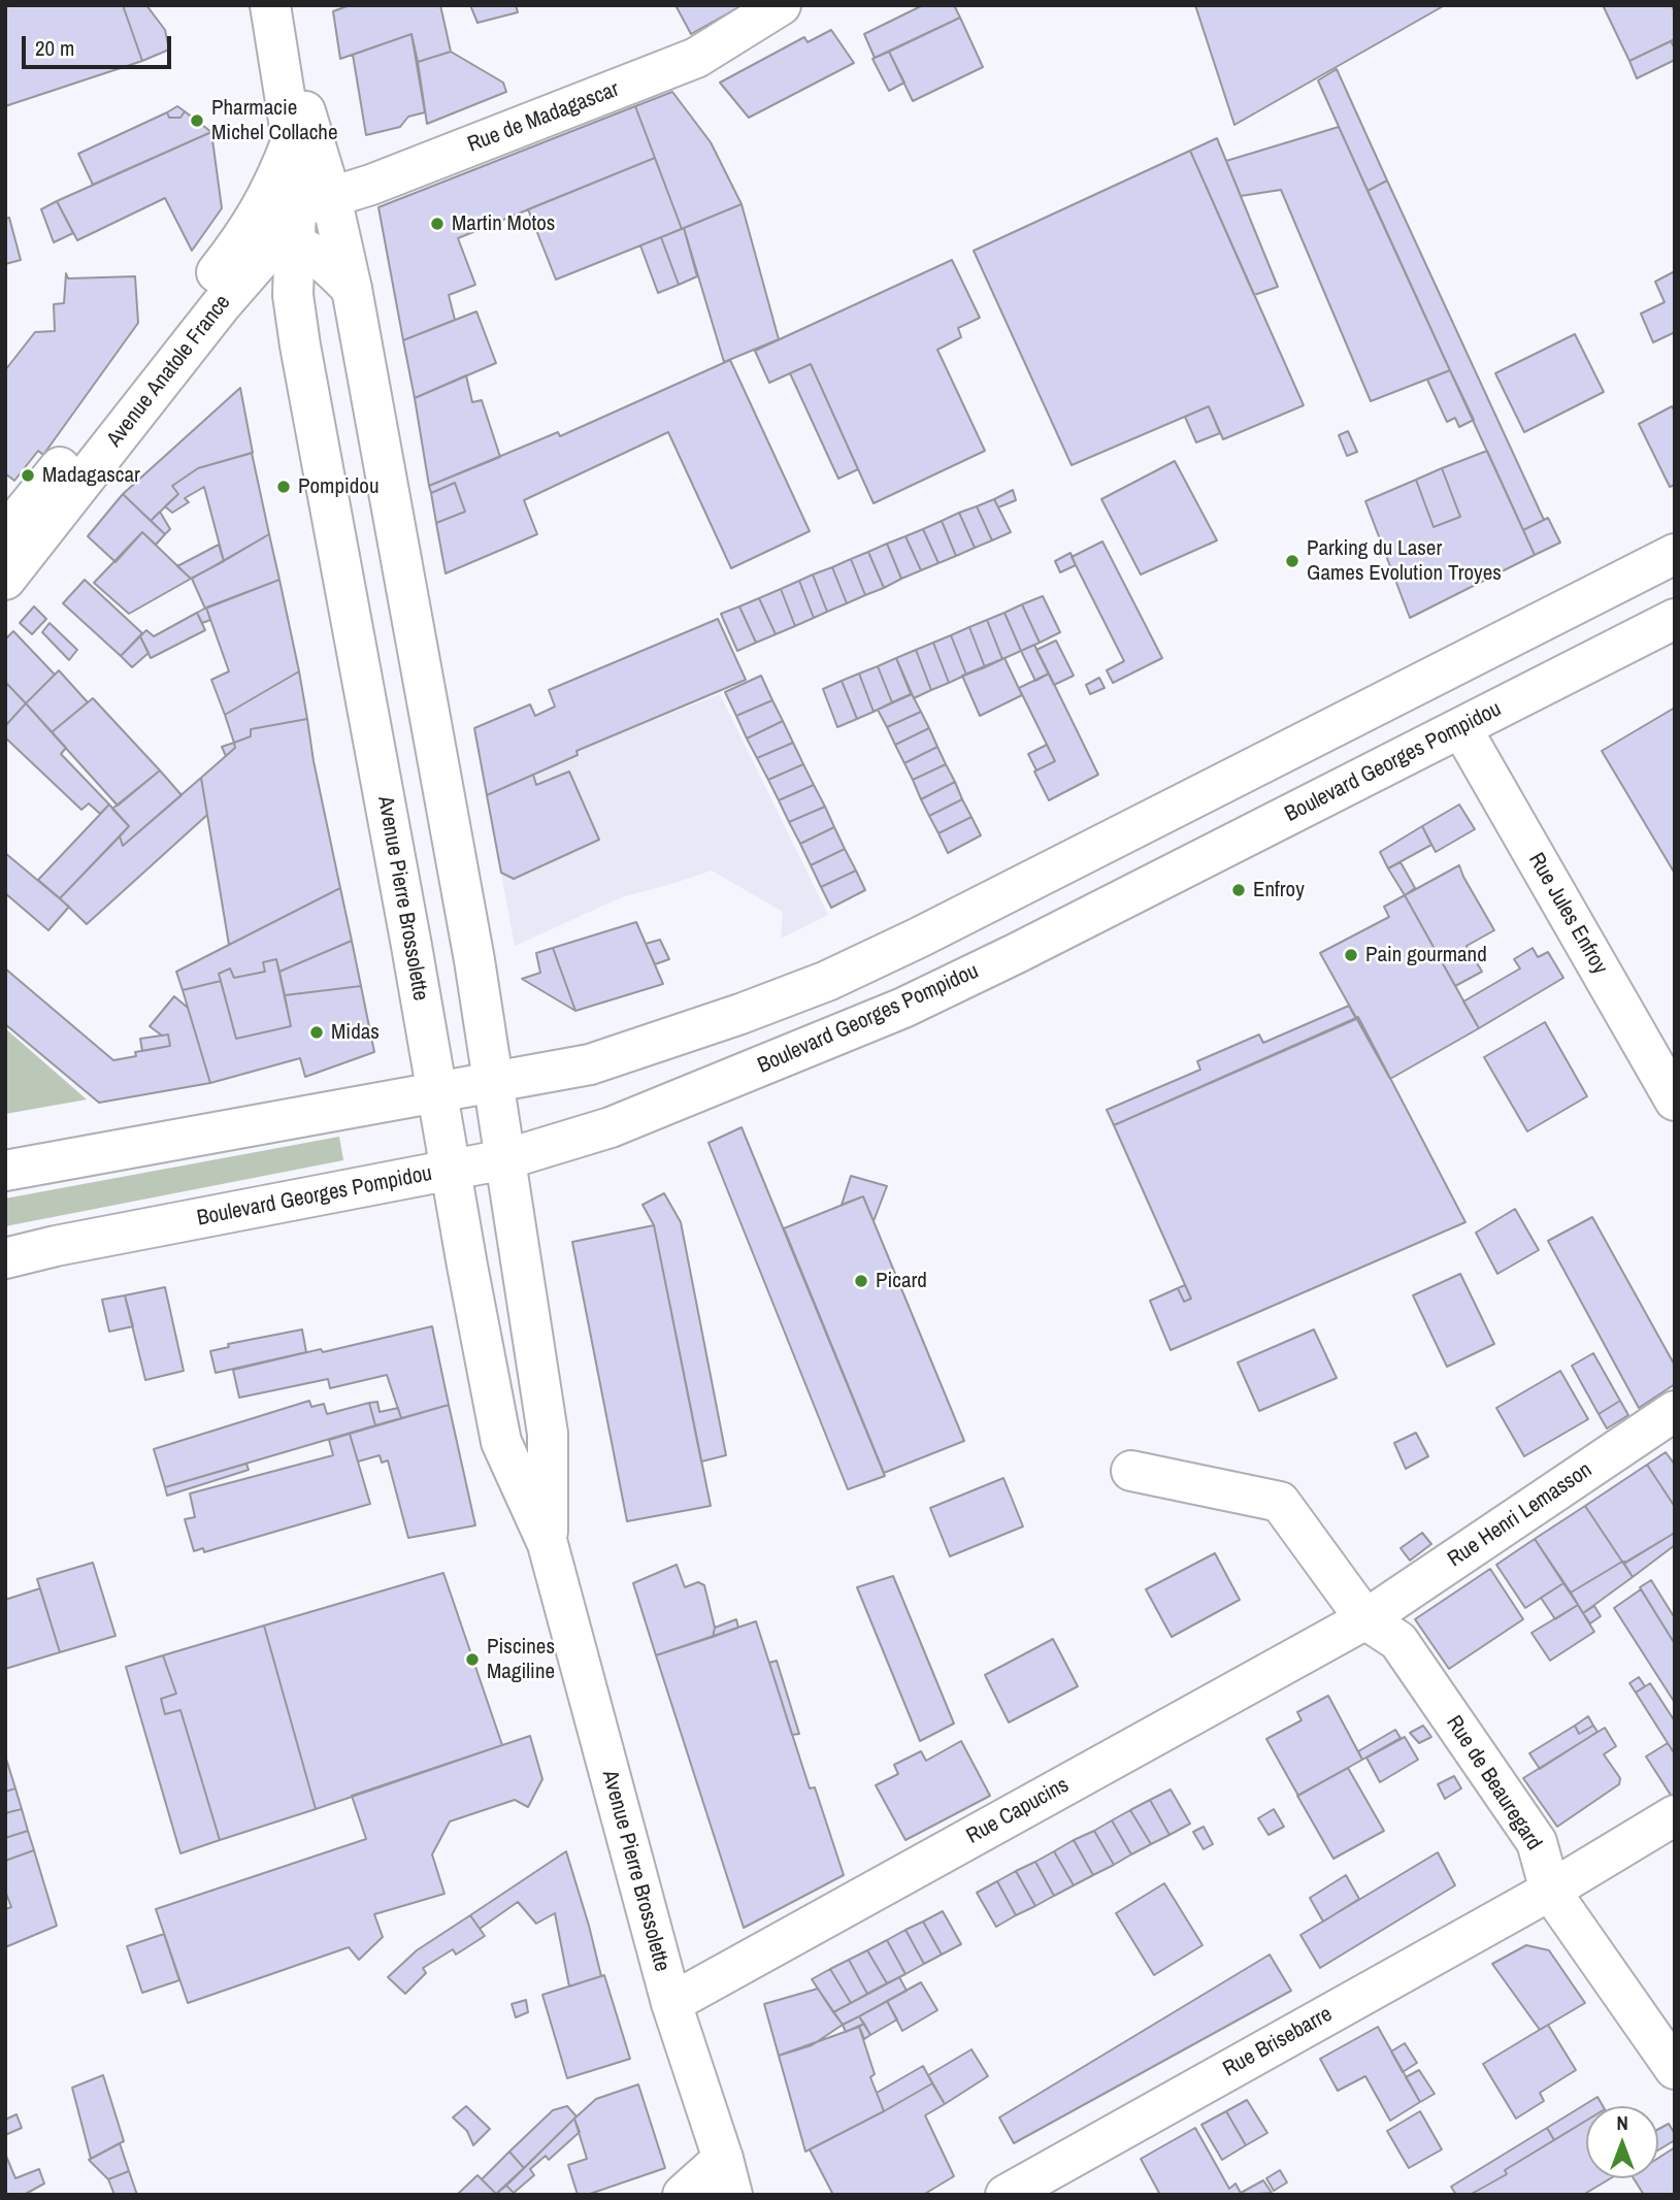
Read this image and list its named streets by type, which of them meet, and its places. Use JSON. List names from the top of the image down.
{
  "streets": {
    "main road": [
      "Rue de Madagascar",
      "Avenue Anatole France",
      "Boulevard Georges Pompidou",
      "Avenue Pierre Brossolette",
      "Rue Jules Enfroy",
      "Rue Henri Lemasson",
      "Rue de Beauregard",
      "Rue Capucins",
      "Rue Brisebarre"
    ]
  },
  "crossings": [
    ["Rue de Madagascar", "Avenue Anatole France"],
    ["Rue de Madagascar", "Avenue Pierre Brossolette"],
    ["Avenue Anatole France", "Avenue Pierre Brossolette"],
    ["Boulevard Georges Pompidou", "Avenue Pierre Brossolette"],
    ["Boulevard Georges Pompidou", "Rue Jules Enfroy"],
    ["Avenue Pierre Brossolette", "Rue Capucins"],
    ["Rue Henri Lemasson", "Rue de Beauregard"],
    ["Rue Henri Lemasson", "Rue Capucins"],
    ["Rue de Beauregard", "Rue Capucins"],
    ["Rue de Beauregard", "Rue Brisebarre"]
  ],
  "places": [
    "Pharmacie Michel Collache",
    "Martin Motos",
    "Madagascar",
    "Pompidou",
    "Parking du Laser Games Evolution Troyes",
    "Enfroy",
    "Pain gourmand",
    "Midas",
    "Picard",
    "Piscines Magiline"
  ],
  "scale_bar": "20 m",
  "north": "top"
}
